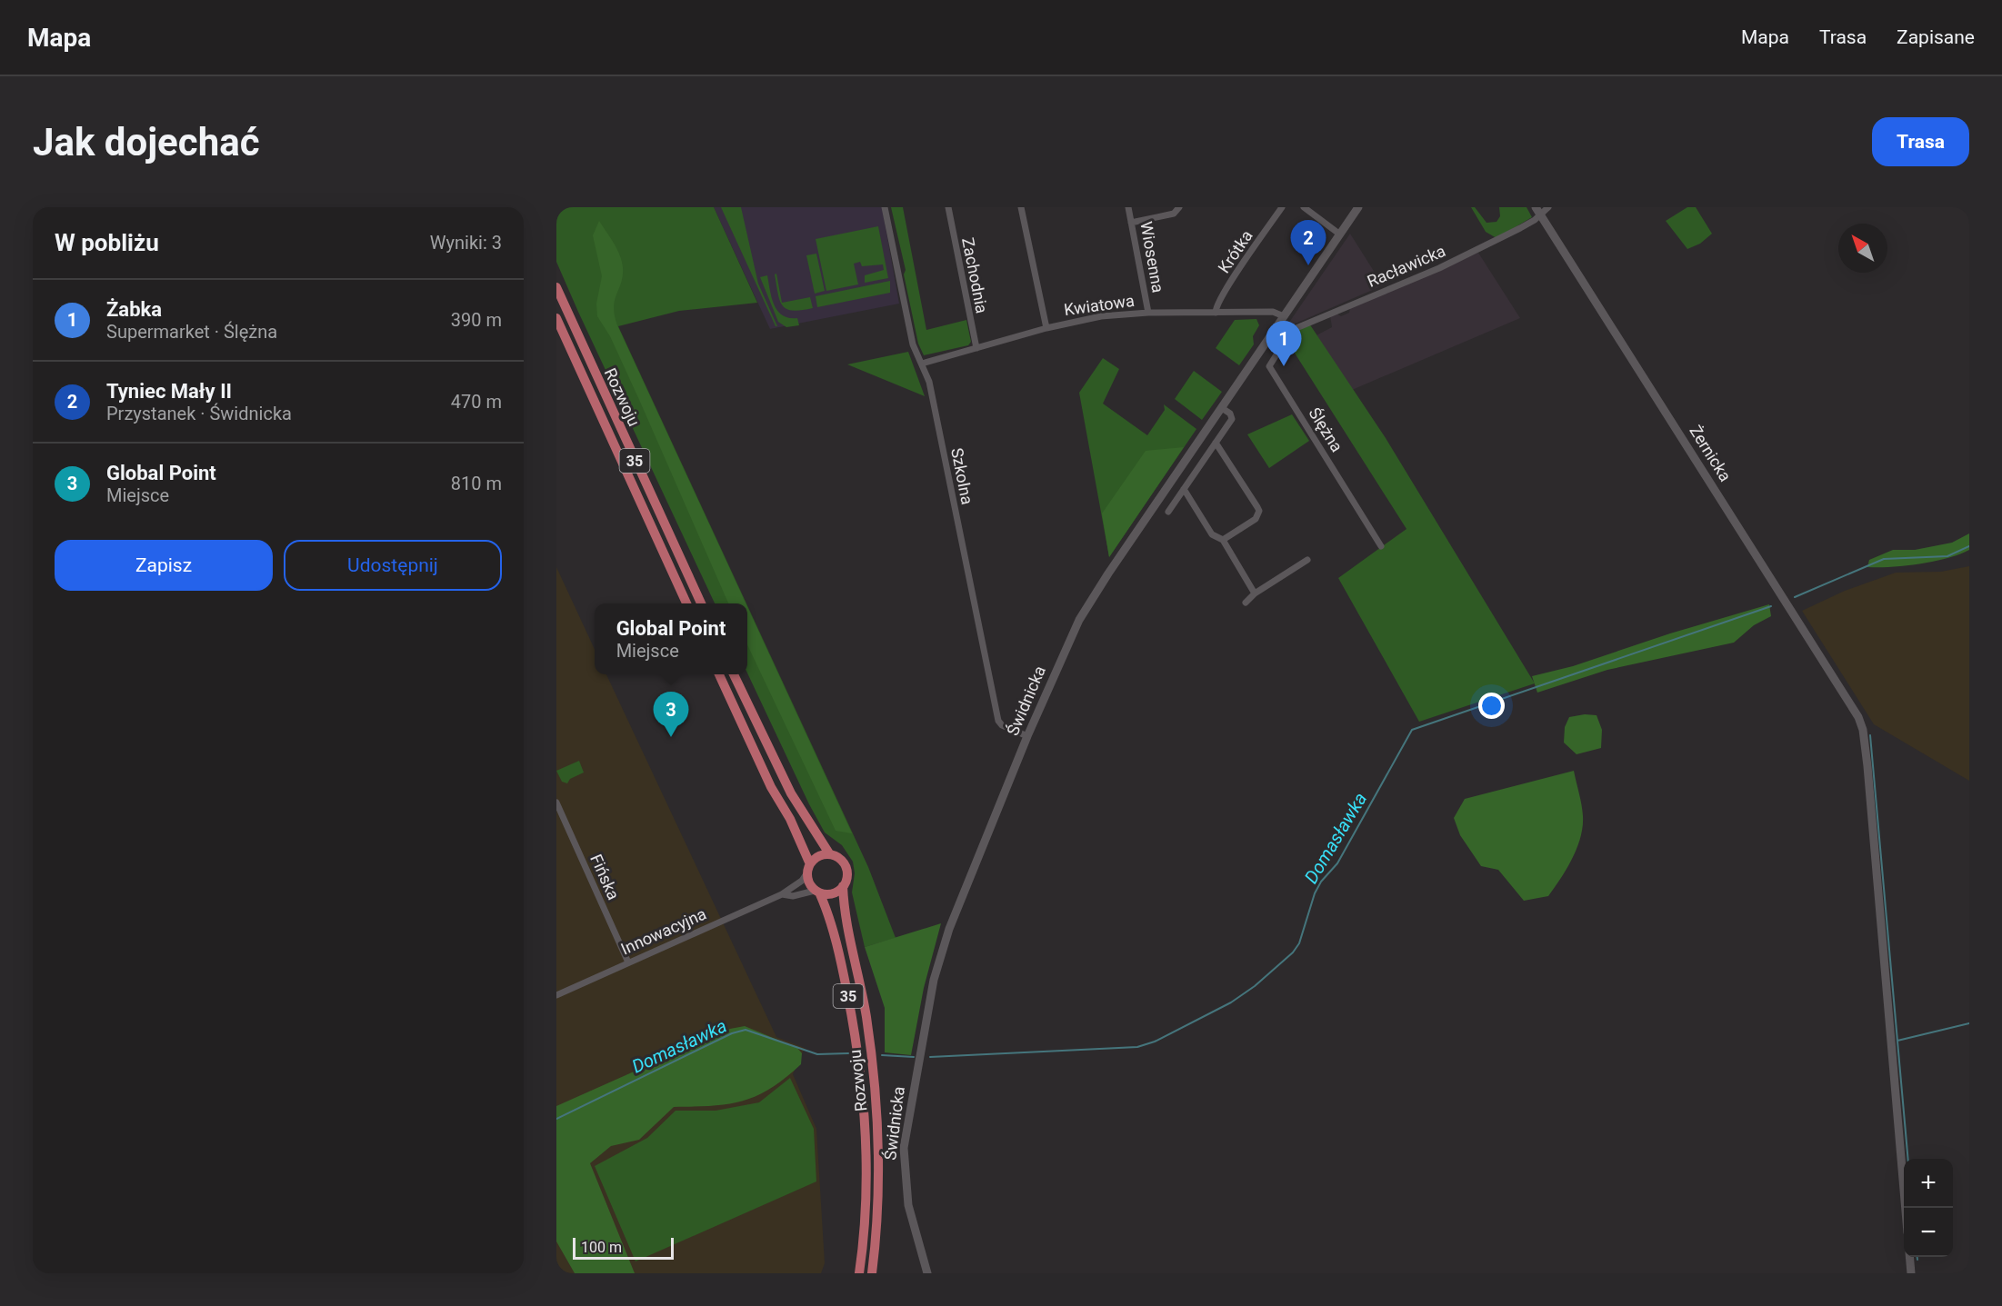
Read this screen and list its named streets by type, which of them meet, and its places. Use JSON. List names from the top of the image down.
{
  "streets": {
    "main road": ["Rozwoju", "35"],
    "street": [
      "Krótka",
      "Wiosenna",
      "Racławicka",
      "Zachodnia",
      "Kwiatowa",
      "Ślężna",
      "Żernicka",
      "Szkolna",
      "Świdnicka",
      "Fińska",
      "Innowacyjna"
    ]
  },
  "crossings": [
    ["Krótka", "Kwiatowa"],
    ["Wiosenna", "Kwiatowa"],
    ["Racławicka", "Ślężna"],
    ["Racławicka", "Żernicka"],
    ["Zachodnia", "Kwiatowa"],
    ["Kwiatowa", "Szkolna"],
    ["Kwiatowa", "Świdnicka"],
    ["Rozwoju", "35"],
    ["Rozwoju", "Innowacyjna"],
    ["35", "Innowacyjna"],
    ["Szkolna", "Świdnicka"],
    ["Fińska", "Innowacyjna"]
  ],
  "water": ["Domasławka"],
  "scale_bar": "100 m",
  "north": "top left",
  "page": {
    "header": "Mapa",
    "nav": ["Mapa", "Trasa", "Zapisane"],
    "buttons": [
      "Trasa",
      ["Zapisz", "Udostępnij"]
    ],
    "title": "Jak dojechać",
    "heading": ["W pobliżu", "Wyniki: 3"],
    "pins": ["2", "1", "3"],
    "list": [
      {
        "mark": "1",
        "name": "Żabka",
        "note": "Supermarket · Ślężna",
        "value": "390 m"
      },
      {
        "mark": "2",
        "name": "Tyniec Mały II",
        "note": "Przystanek · Świdnicka",
        "value": "470 m"
      },
      {
        "mark": "3",
        "name": "Global Point",
        "note": "Miejsce",
        "value": "810 m"
      }
    ],
    "popup": ["Global Point", "Miejsce"],
    "map_buttons": ["+", "−"],
    "scale": "100 m"
  }
}
